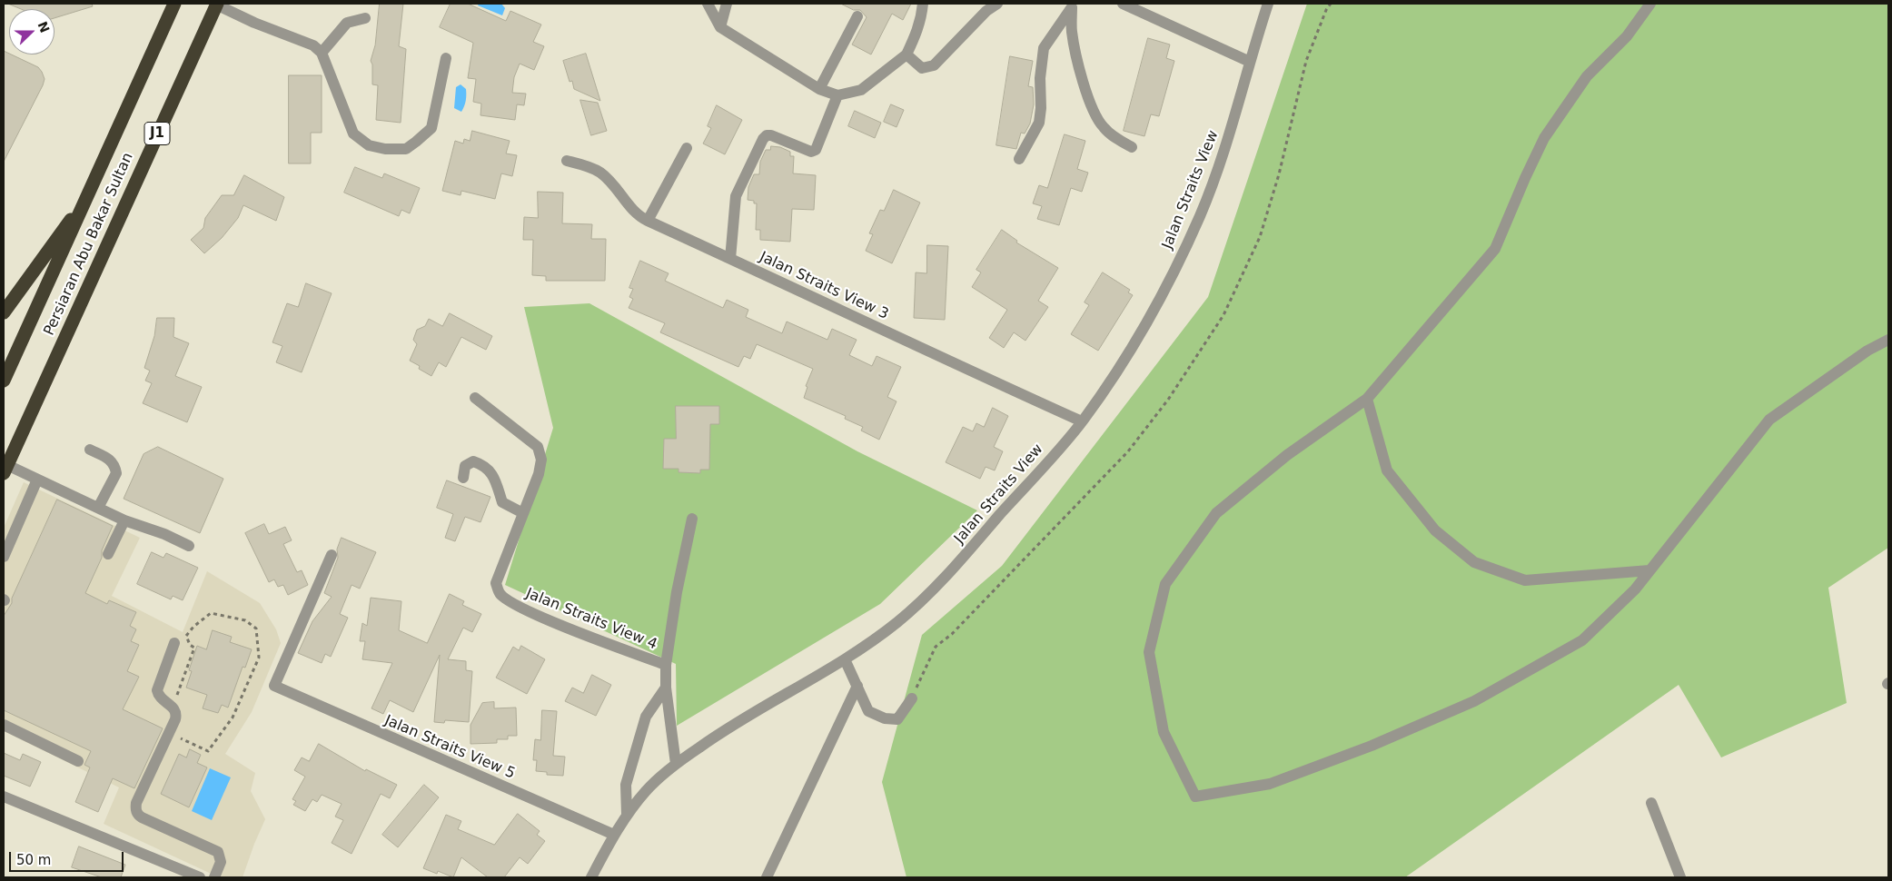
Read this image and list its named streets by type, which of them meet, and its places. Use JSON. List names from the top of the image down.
{
  "streets": {
    "highway": ["J1", "Persiaran Abu Bakar Sultan"],
    "street": [
      "Jalan Straits View",
      "Jalan Straits View 3",
      "Jalan Straits View 4",
      "Jalan Straits View 5"
    ]
  },
  "crossings": [
    ["Jalan Straits View", "Jalan Straits View 3"],
    ["Jalan Straits View", "Jalan Straits View 4"],
    ["Jalan Straits View", "Jalan Straits View 5"]
  ],
  "scale_bar": "50 m",
  "north": "right"
}
